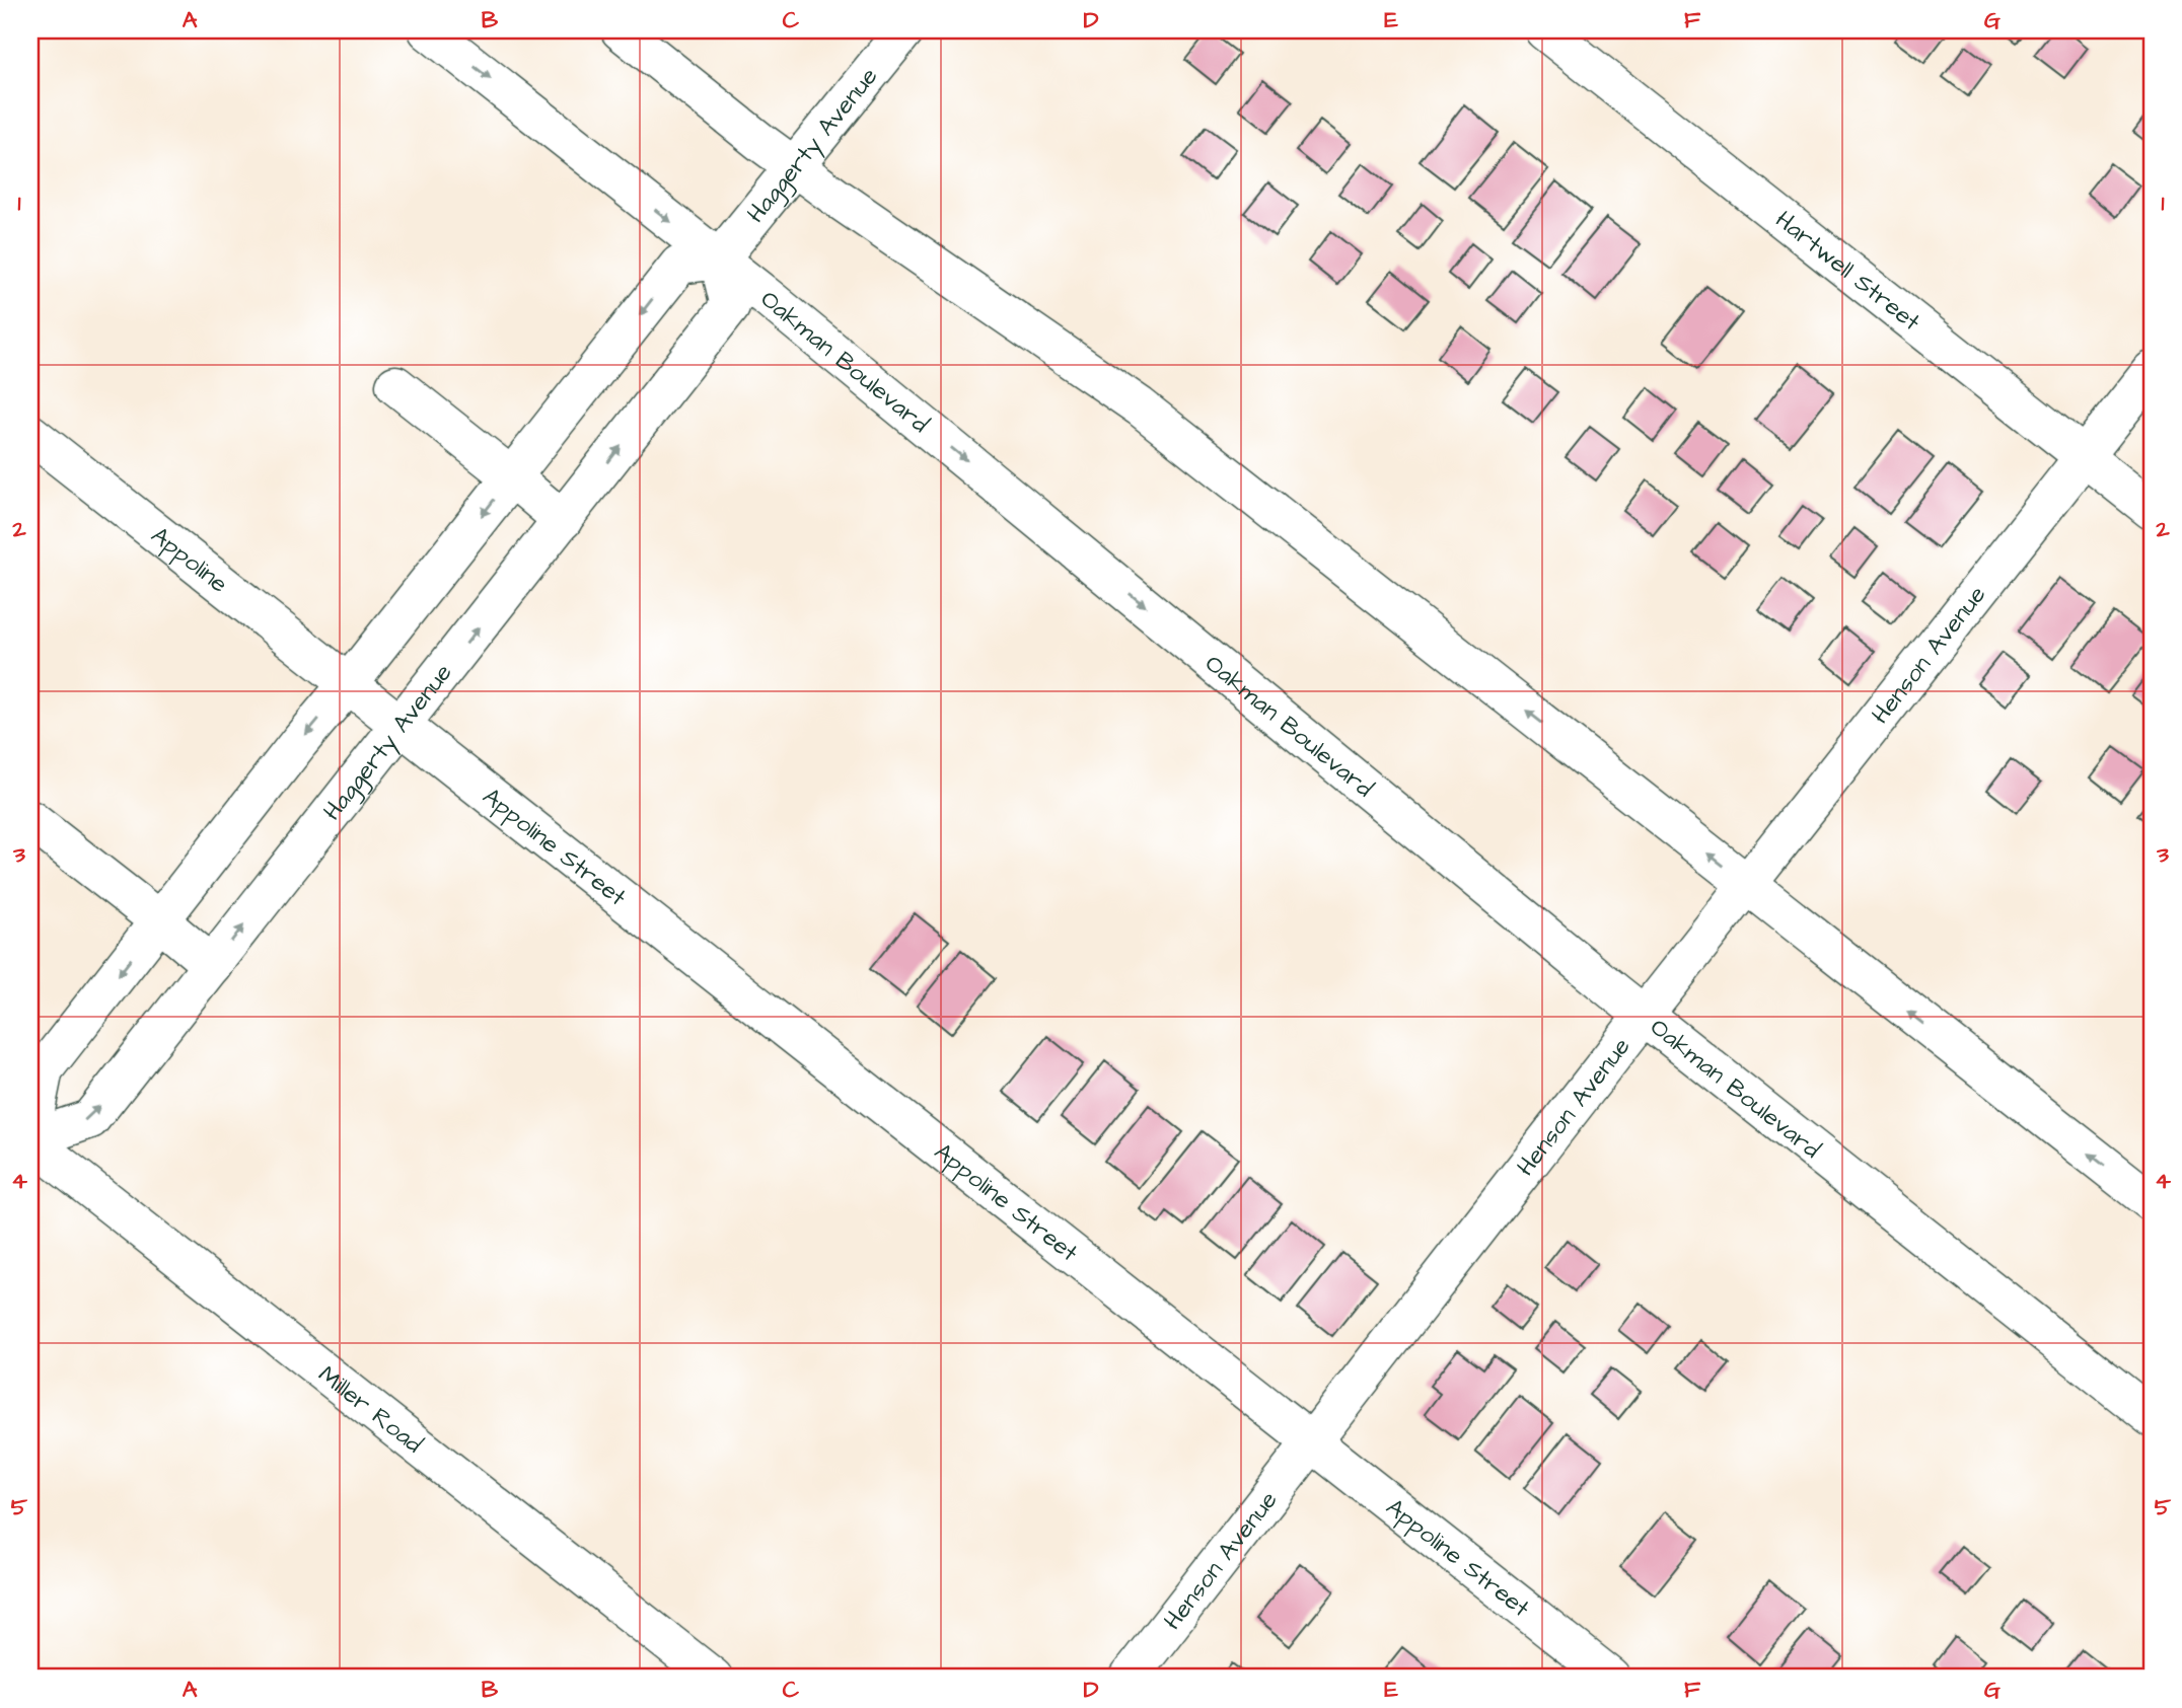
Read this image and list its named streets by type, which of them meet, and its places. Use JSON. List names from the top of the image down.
{
  "streets": {
    "street": [
      "Haggerty Avenue",
      "Hartwell Street",
      "Oakman Boulevard",
      "Appoline",
      "Henson Avenue",
      "Appoline Street",
      "Miller Road"
    ]
  },
  "crossings": [
    ["Haggerty Avenue", "Oakman Boulevard"],
    ["Haggerty Avenue", "Appoline"],
    ["Haggerty Avenue", "Appoline Street"],
    ["Haggerty Avenue", "Miller Road"],
    ["Hartwell Street", "Henson Avenue"],
    ["Oakman Boulevard", "Henson Avenue"],
    ["Appoline", "Appoline Street"],
    ["Henson Avenue", "Appoline Street"]
  ],
  "grid": {
    "columns": [
      "A",
      "B",
      "C",
      "D",
      "E",
      "F",
      "G"
    ],
    "rows": [
      "1",
      "2",
      "3",
      "4",
      "5"
    ]
  }
}
